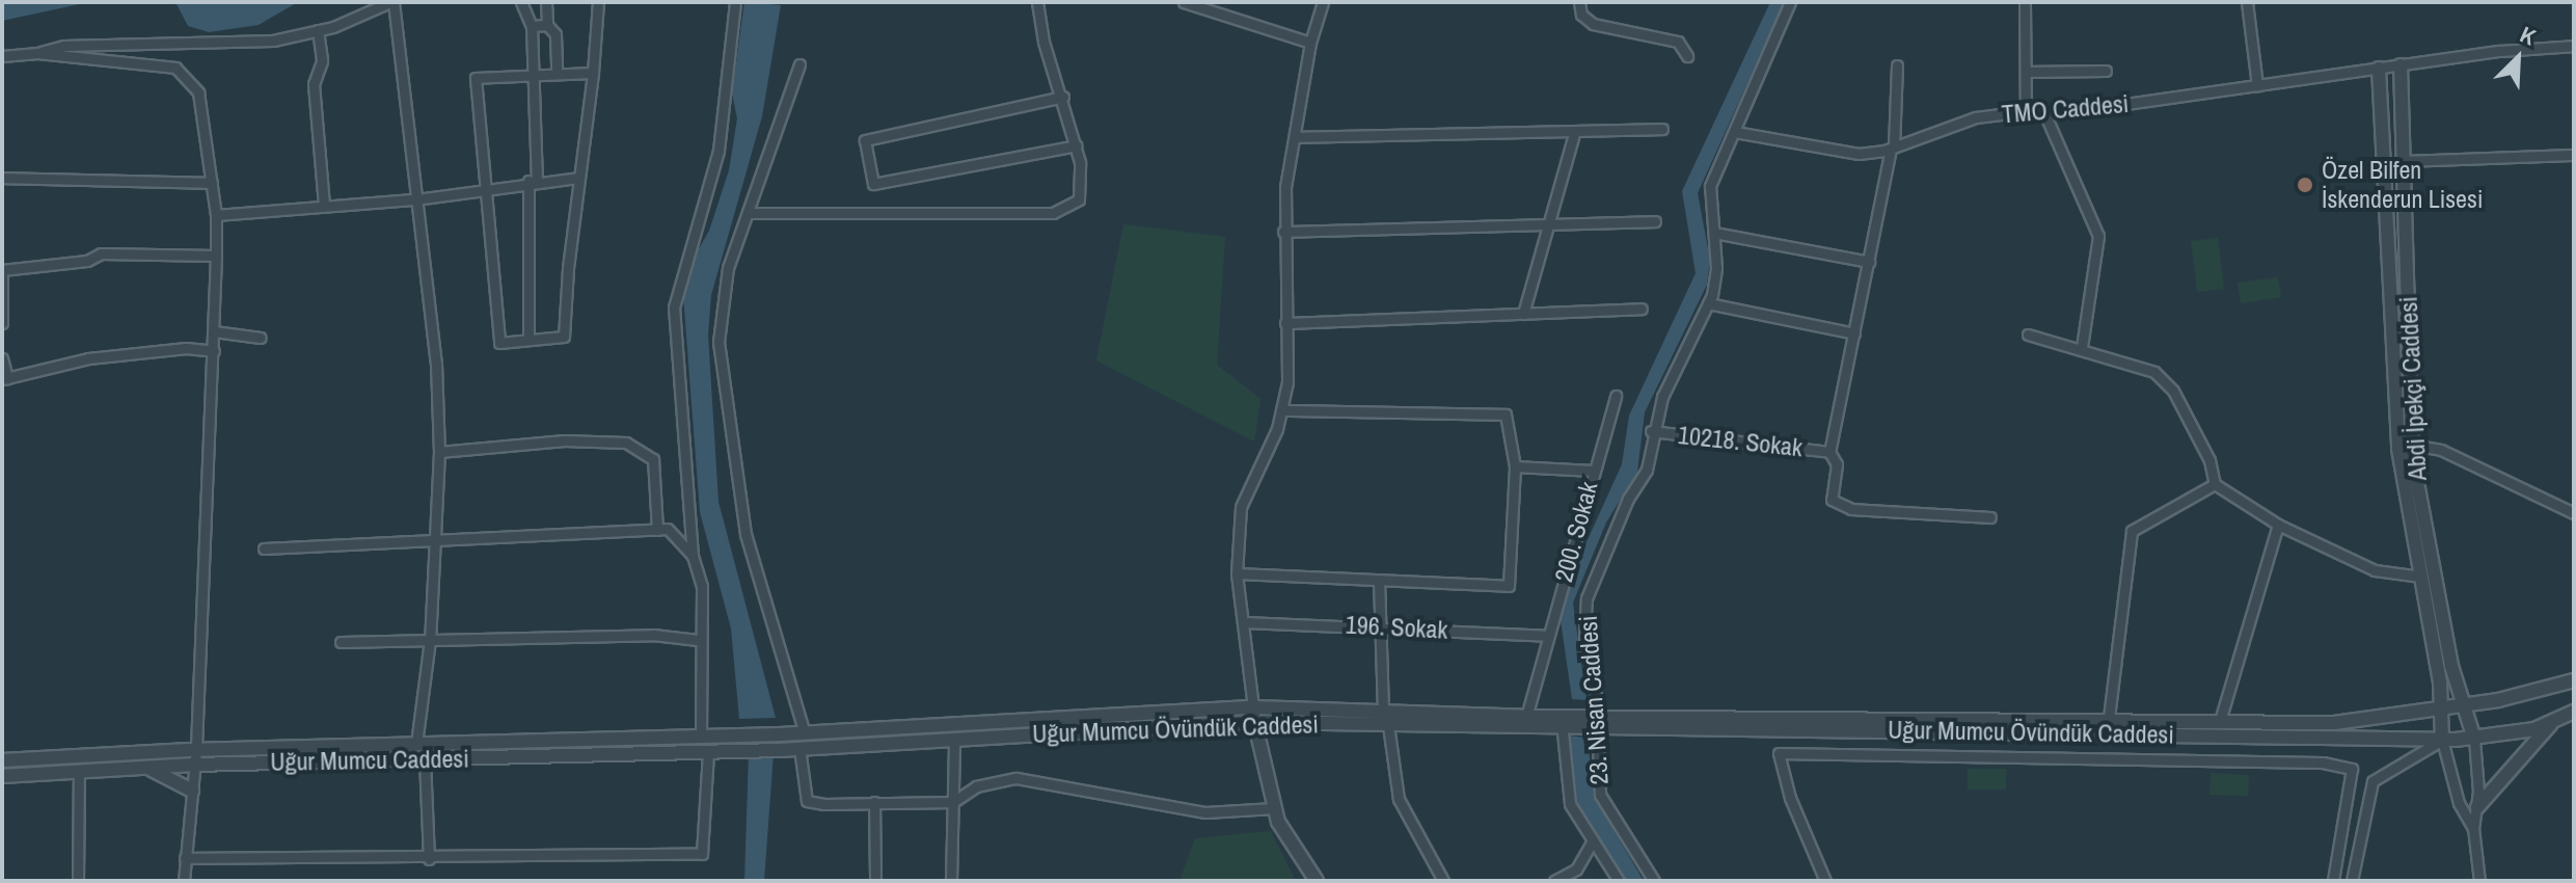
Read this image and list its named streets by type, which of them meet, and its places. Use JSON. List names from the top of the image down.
{
  "streets": {
    "street": [
      "TMO Caddesi",
      "Abdi İpekçi Caddesi",
      "10218. Sokak",
      "200. Sokak",
      "196. Sokak",
      "23. Nisan Caddesi",
      "Uğur Mumcu Övündük Caddesi",
      "Uğur Mumcu Caddesi"
    ]
  },
  "crossings": [
    ["TMO Caddesi", "Abdi İpekçi Caddesi"],
    ["TMO Caddesi", "23. Nisan Caddesi"],
    ["Abdi İpekçi Caddesi", "Uğur Mumcu Övündük Caddesi"],
    ["10218. Sokak", "23. Nisan Caddesi"],
    ["200. Sokak", "196. Sokak"],
    ["200. Sokak", "Uğur Mumcu Övündük Caddesi"],
    ["23. Nisan Caddesi", "Uğur Mumcu Övündük Caddesi"],
    ["Uğur Mumcu Övündük Caddesi", "Uğur Mumcu Caddesi"]
  ],
  "places": ["Özel Bilfen İskenderun Lisesi"],
  "north": "top right"
}
